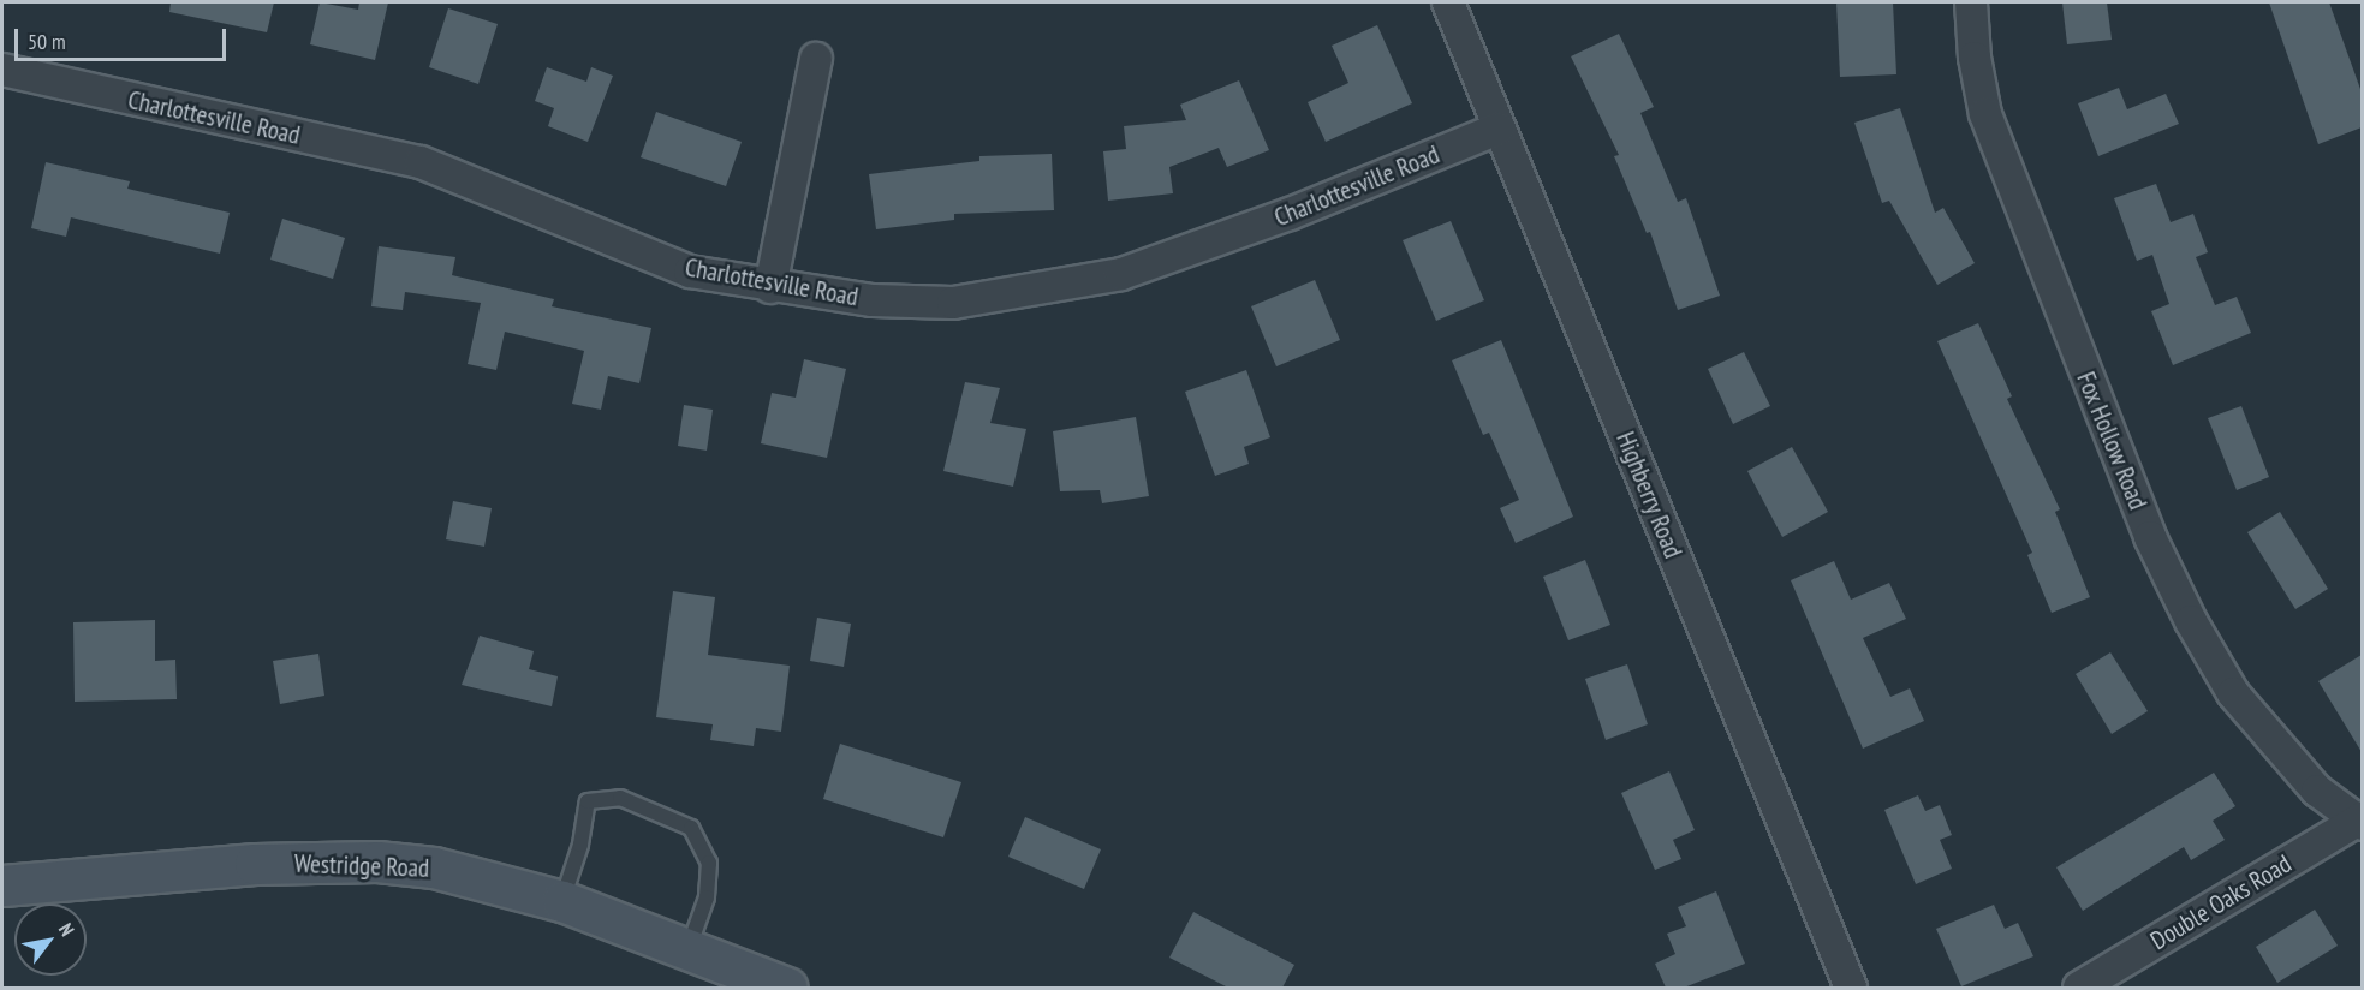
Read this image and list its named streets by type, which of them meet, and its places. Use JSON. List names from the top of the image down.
{
  "streets": {
    "main road": ["Westridge Road"],
    "street": [
      "Charlottesville Road",
      "Fox Hollow Road",
      "Highberry Road",
      "Double Oaks Road"
    ]
  },
  "crossings": [
    ["Charlottesville Road", "Highberry Road"],
    ["Fox Hollow Road", "Double Oaks Road"]
  ],
  "scale_bar": "50 m",
  "north": "top right"
}
